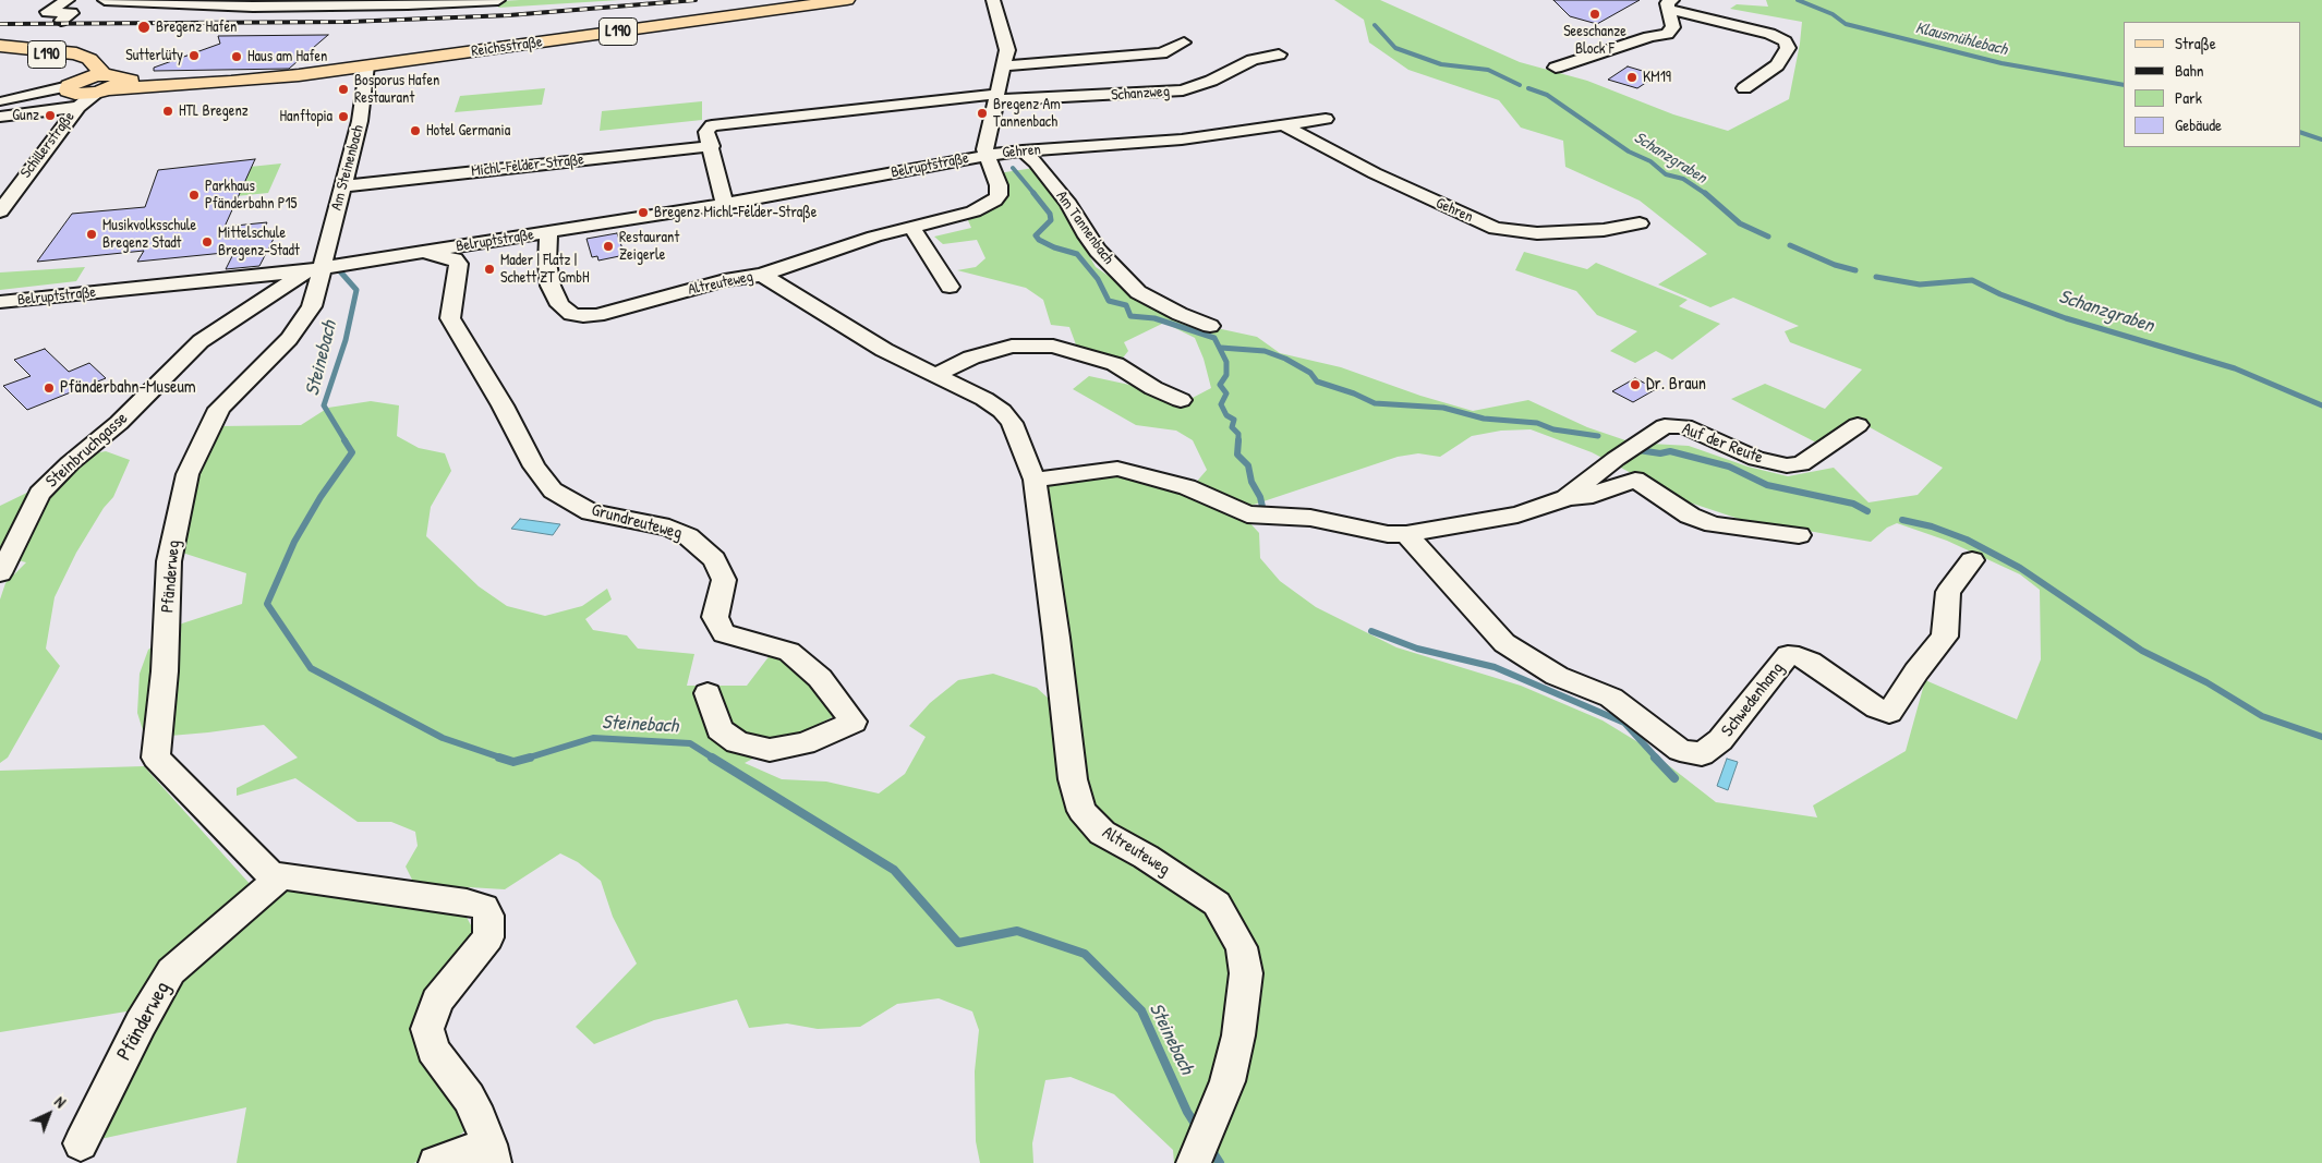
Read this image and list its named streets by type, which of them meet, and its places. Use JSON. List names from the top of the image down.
{
  "streets": {
    "main road": ["L190", "Reichsstraße"],
    "street": [
      "Schanzweg",
      "Schillerstraße",
      "Gehren",
      "Michl-Felder-Straße",
      "Belruptstraße",
      "Am Steinenbach",
      "Am Tannenbach",
      "Altreuteweg",
      "Auf der Reute",
      "Steinbruchgasse",
      "Grundreuteweg",
      "Pfänderweg",
      "Schwedenhang"
    ]
  },
  "crossings": [
    ["L190", "Reichsstraße"],
    ["L190", "Schillerstraße"],
    ["Reichsstraße", "Schillerstraße"],
    ["Reichsstraße", "Am Steinenbach"],
    ["Gehren", "Belruptstraße"],
    ["Gehren", "Am Tannenbach"],
    ["Michl-Felder-Straße", "Am Steinenbach"],
    ["Belruptstraße", "Am Steinenbach"],
    ["Belruptstraße", "Altreuteweg"],
    ["Belruptstraße", "Steinbruchgasse"],
    ["Belruptstraße", "Grundreuteweg"],
    ["Belruptstraße", "Pfänderweg"],
    ["Am Steinenbach", "Steinbruchgasse"],
    ["Am Steinenbach", "Pfänderweg"],
    ["Altreuteweg", "Auf der Reute"],
    ["Auf der Reute", "Schwedenhang"],
    ["Steinbruchgasse", "Pfänderweg"]
  ],
  "water": ["Klausmühlebach", "Schanzgraben", "Steinebach"],
  "places": [
    "Seeschanze Block F",
    "Bregenz Hafen",
    "Sutterlüty",
    "Haus am Hafen",
    "KM19",
    "Bosporus Hafen Restaurant",
    "HTL Bregenz",
    "Bregenz Am Tannenbach",
    "Gunz",
    "Hanftopia",
    "Hotel Germania",
    "Parkhaus Pfänderbahn P15",
    "Bregenz Michl-Felder-Straße",
    "Musikvolksschule Bregenz Stadt",
    "Mittelschule Bregenz-Stadt",
    "Restaurant Zeigerle",
    "Mader | Flatz | Schett ZT GmbH",
    "Dr. Braun",
    "Pfänderbahn-Museum"
  ],
  "legend": [
    "Straße",
    "Bahn",
    "Park",
    "Gebäude"
  ],
  "north": "top right"
}
